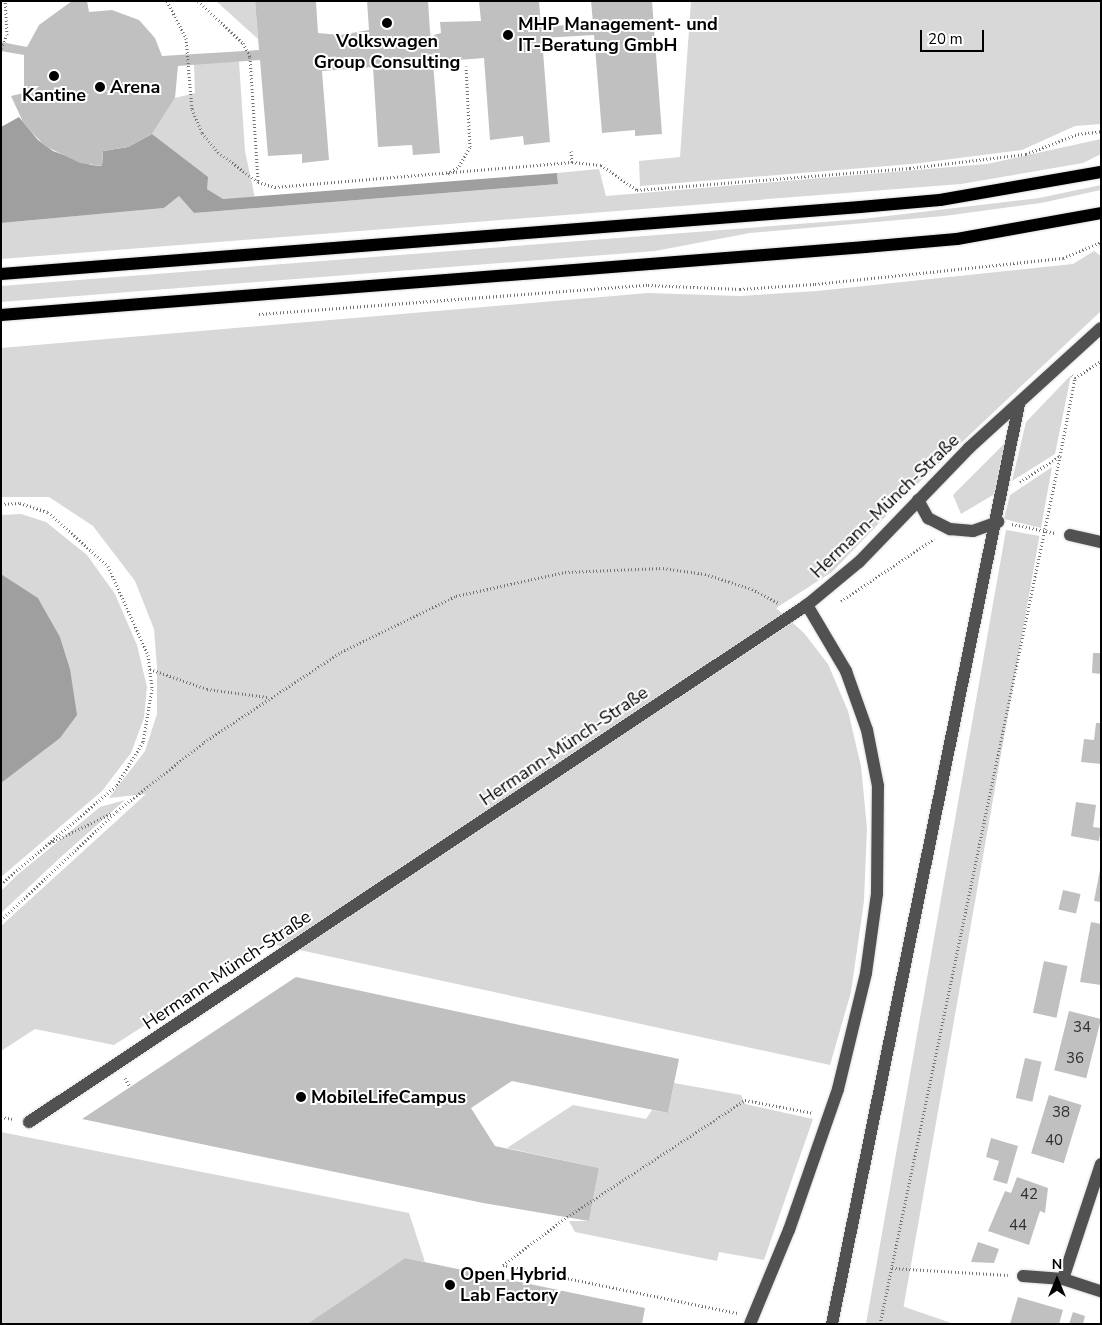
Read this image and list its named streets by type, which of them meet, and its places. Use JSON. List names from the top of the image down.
{
  "streets": {
    "street": ["Hermann-Münch-Straße"]
  },
  "places": [
    "Volkswagen Group Consulting",
    "MHP Management- und IT-Beratung GmbH",
    "Kantine",
    "Arena",
    "MobileLifeCampus",
    "Open Hybrid Lab Factory"
  ],
  "house_numbers": [
    "34",
    "36",
    "38",
    "40",
    "42",
    "44"
  ],
  "scale_bar": "20 m",
  "north": "top"
}
